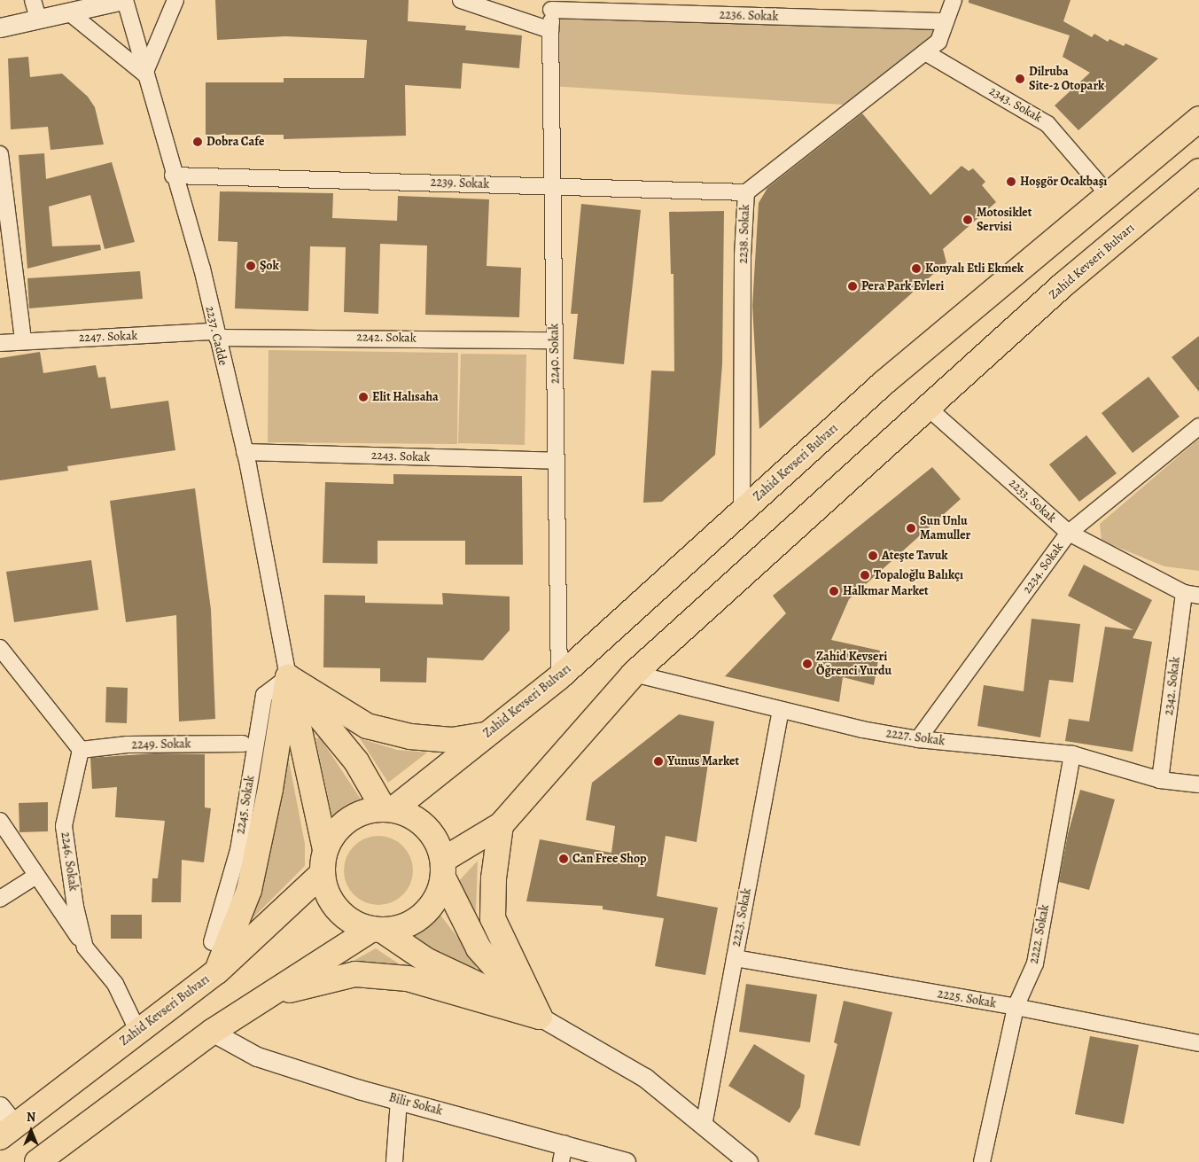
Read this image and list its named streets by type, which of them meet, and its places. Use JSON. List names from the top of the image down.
{
  "streets": {
    "main road": ["Zahid Kevseri Bulvarı"],
    "street": [
      "2236. Sokak",
      "2343. Sokak",
      "2239. Sokak",
      "2238. Sokak",
      "2237. Cadde",
      "2247. Sokak",
      "2242. Sokak",
      "2240. Sokak",
      "2243. Sokak",
      "2233. Sokak",
      "2234. Sokak",
      "2342. Sokak",
      "2227. Sokak",
      "2249. Sokak",
      "2245. Sokak",
      "2246. Sokak",
      "2223. Sokak",
      "2222. Sokak",
      "2225. Sokak",
      "Bilir Sokak"
    ]
  },
  "crossings": [
    ["2236. Sokak", "2238. Sokak"],
    ["2236. Sokak", "2240. Sokak"],
    ["2343. Sokak", "2238. Sokak"],
    ["2343. Sokak", "Zahid Kevseri Bulvarı"],
    ["2239. Sokak", "2238. Sokak"],
    ["2239. Sokak", "2237. Cadde"],
    ["2239. Sokak", "2240. Sokak"],
    ["2238. Sokak", "Zahid Kevseri Bulvarı"],
    ["Zahid Kevseri Bulvarı", "2240. Sokak"],
    ["Zahid Kevseri Bulvarı", "2233. Sokak"],
    ["Zahid Kevseri Bulvarı", "2227. Sokak"],
    ["Zahid Kevseri Bulvarı", "2246. Sokak"],
    ["2237. Cadde", "2247. Sokak"],
    ["2237. Cadde", "2242. Sokak"],
    ["2237. Cadde", "2243. Sokak"],
    ["2237. Cadde", "2245. Sokak"],
    ["2247. Sokak", "2242. Sokak"],
    ["2242. Sokak", "2240. Sokak"],
    ["2240. Sokak", "2243. Sokak"],
    ["2233. Sokak", "2234. Sokak"],
    ["2233. Sokak", "2342. Sokak"],
    ["2234. Sokak", "2227. Sokak"],
    ["2342. Sokak", "2227. Sokak"],
    ["2227. Sokak", "2223. Sokak"],
    ["2227. Sokak", "2222. Sokak"],
    ["2249. Sokak", "2246. Sokak"],
    ["2223. Sokak", "2225. Sokak"],
    ["2222. Sokak", "2225. Sokak"]
  ],
  "places": [
    "Dilruba Site-2 Otopark",
    "Dobra Cafe",
    "Hoşgör Ocakbaşı",
    "Motosiklet Servisi",
    "Şok",
    "Konyalı Etli Ekmek",
    "Pera Park Evleri",
    "Elit Halısaha",
    "Sun Unlu Mamuller",
    "Ateşte Tavuk",
    "Topaloğlu Balıkçı",
    "Halkmar Market",
    "Zahid Kevseri Öğrenci Yurdu",
    "Yunus Market",
    "Can Free Shop"
  ],
  "north": "top"
}
